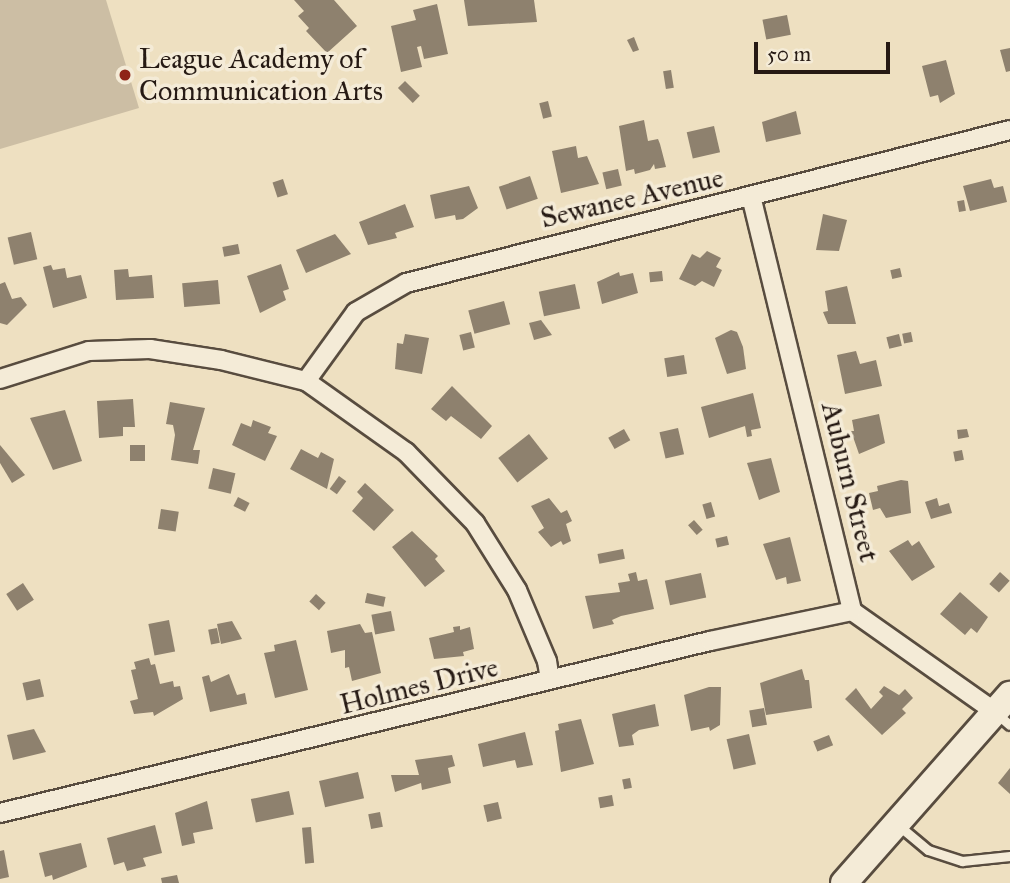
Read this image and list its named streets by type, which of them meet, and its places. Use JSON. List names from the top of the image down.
{
  "streets": {
    "street": ["Sewanee Avenue", "Auburn Street", "Holmes Drive"]
  },
  "crossings": [
    ["Sewanee Avenue", "Auburn Street"],
    ["Auburn Street", "Holmes Drive"]
  ],
  "places": ["League Academy of Communication Arts"],
  "scale_bar": "50 m"
}
